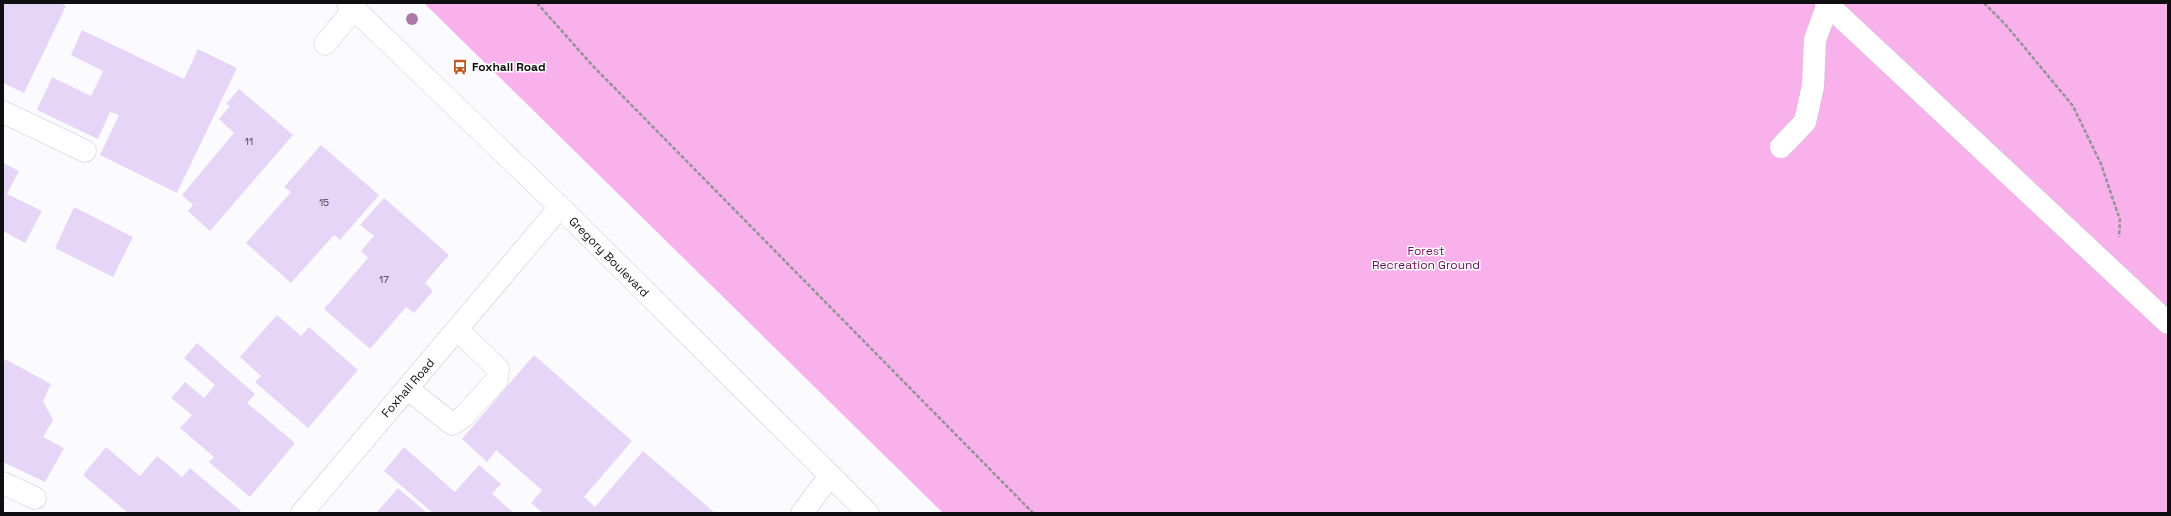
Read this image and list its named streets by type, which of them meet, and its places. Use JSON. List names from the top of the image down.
{
  "streets": {
    "street": ["Gregory Boulevard", "Foxhall Road"]
  },
  "crossings": [
    ["Gregory Boulevard", "Foxhall Road"]
  ],
  "parks": ["Forest Recreation Ground"],
  "places": {
    "bus stop": ["Foxhall Road"]
  },
  "house_numbers": ["11", "15", "17"]
}
